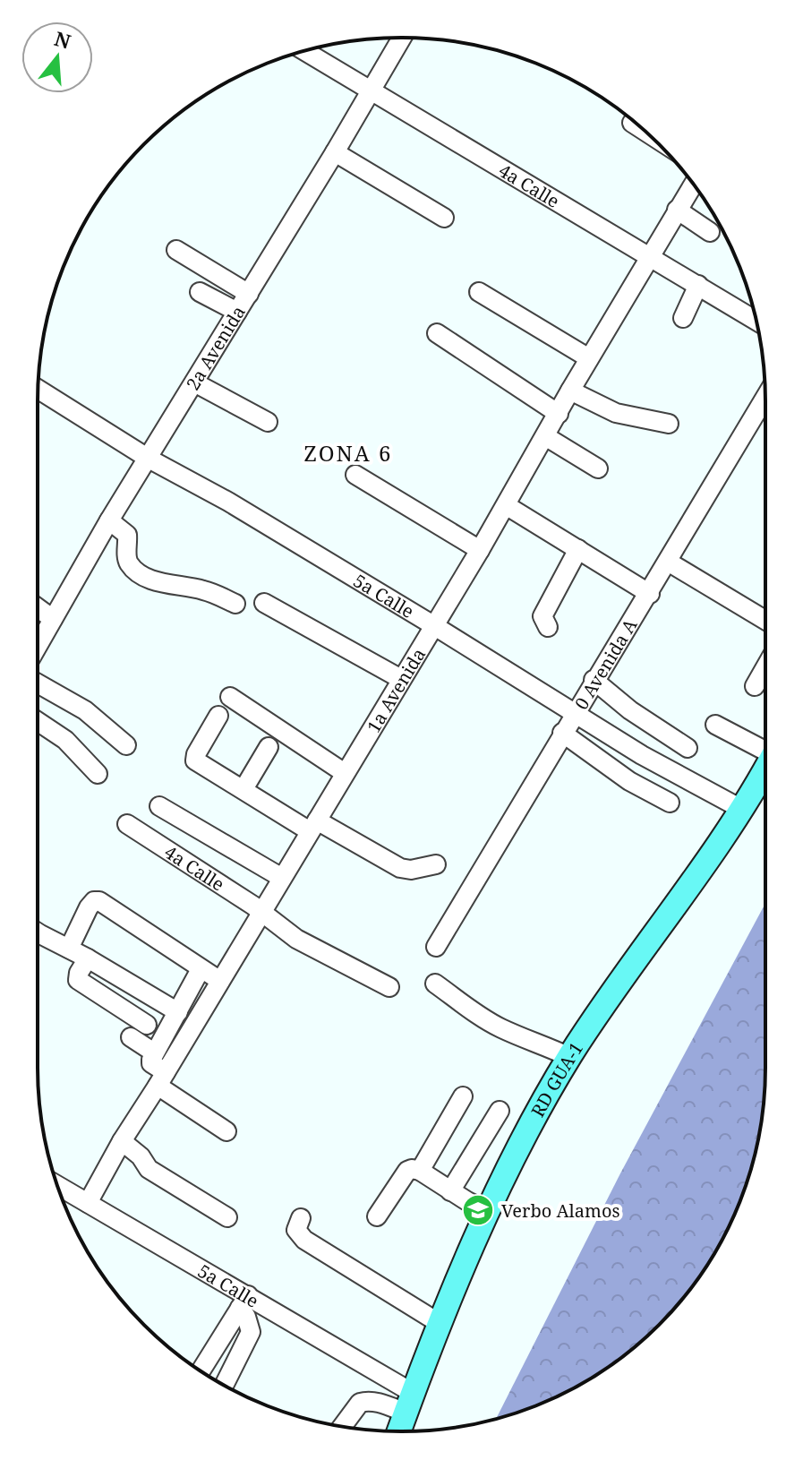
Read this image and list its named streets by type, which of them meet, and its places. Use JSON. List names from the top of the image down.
{
  "streets": {
    "main road": ["RD GUA-1"],
    "street": [
      "4a Calle",
      "2a Avenida",
      "5a Calle",
      "0 Avenida A",
      "1a Avenida"
    ]
  },
  "crossings": [
    ["4a Calle", "2a Avenida"],
    ["4a Calle", "1a Avenida"],
    ["2a Avenida", "5a Calle"],
    ["5a Calle", "0 Avenida A"],
    ["5a Calle", "1a Avenida"],
    ["5a Calle", "RD GUA-1"]
  ],
  "districts": ["ZONA 6"],
  "places": {
    "school or university": ["Verbo Alamos"]
  },
  "north": "top"
}
